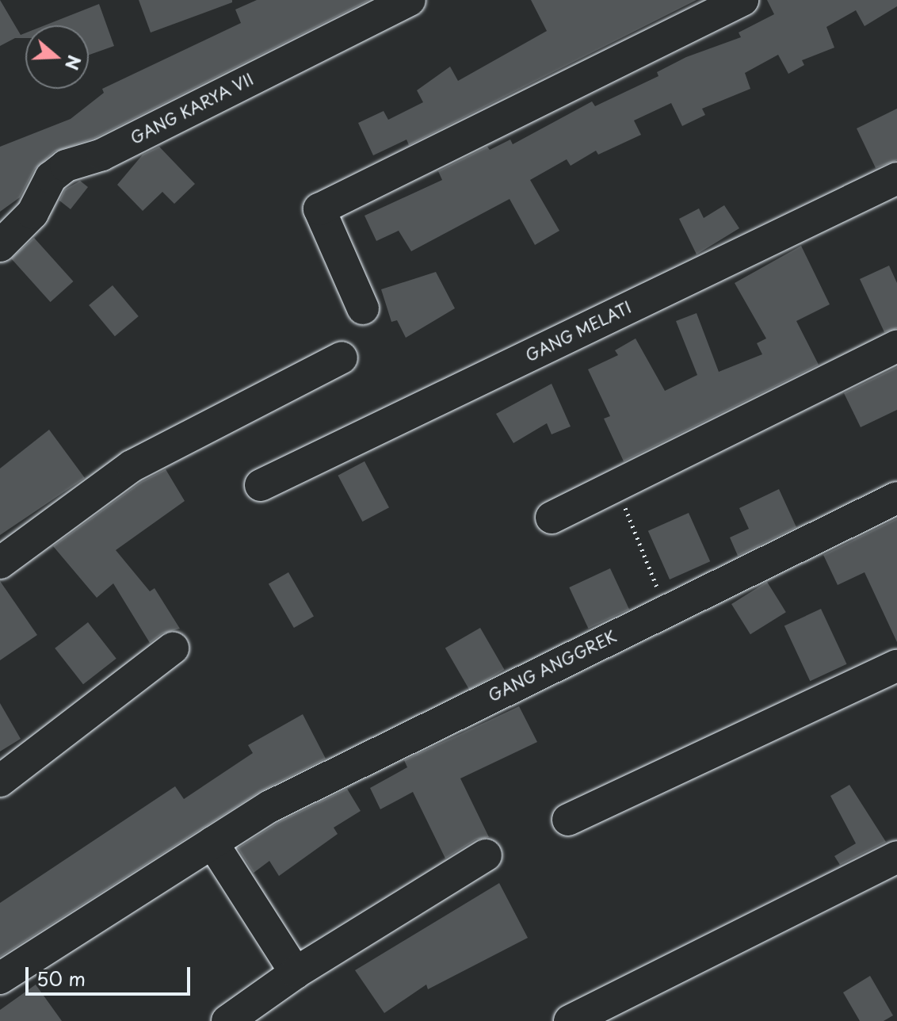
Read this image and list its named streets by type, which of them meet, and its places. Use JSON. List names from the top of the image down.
{
  "streets": {
    "street": ["GANG KARYA VII", "GANG MELATI", "GANG ANGGREK"]
  },
  "scale_bar": "50 m",
  "north": "right"
}
